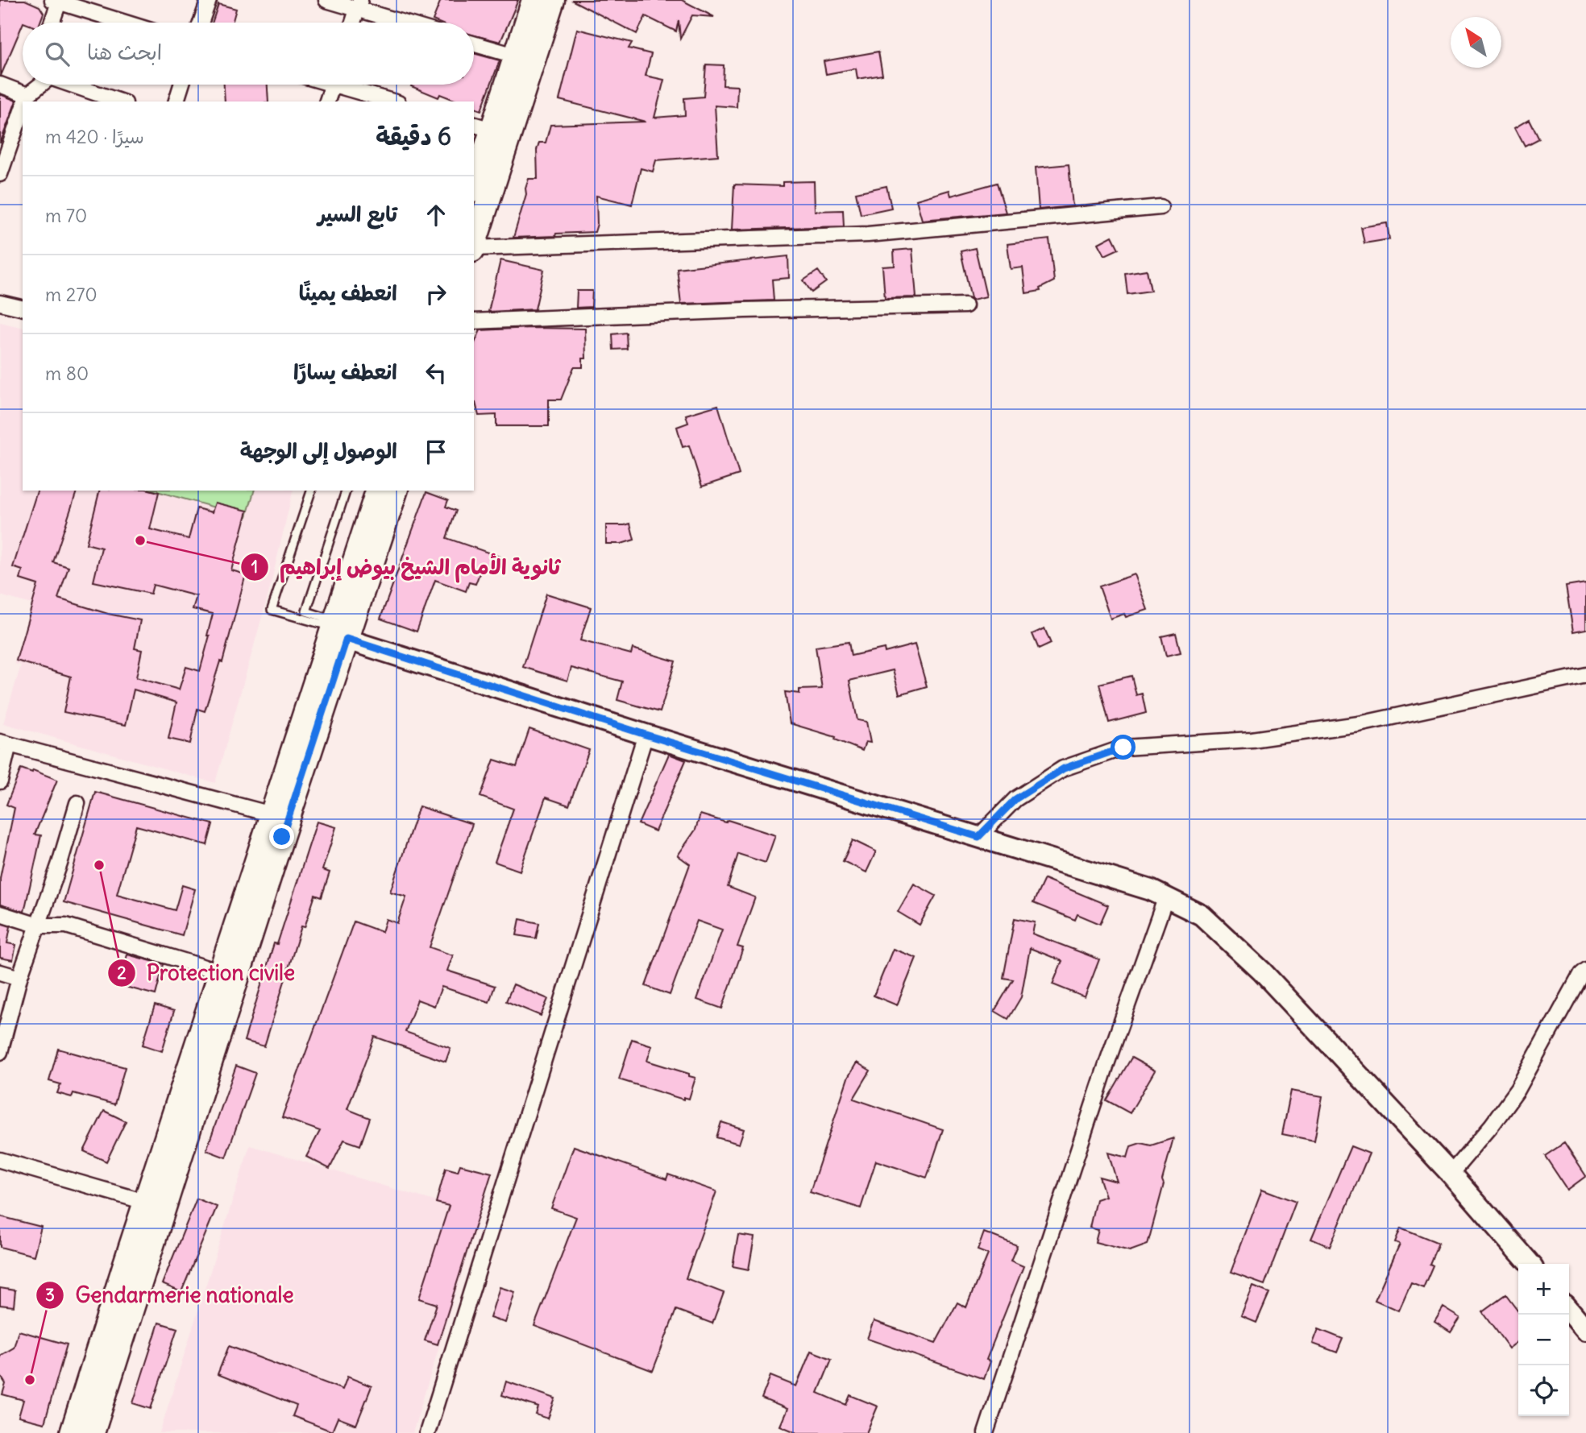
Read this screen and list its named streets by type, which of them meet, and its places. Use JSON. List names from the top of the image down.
{
  "places": ["ثانوية الأمام الشيخ بيوض إبراهيم", "Protection civile", "Gendarmerie nationale"],
  "north": "top left",
  "page": {
    "search": "ابحث هنا",
    "heading": ["6 دقيقة", "سيرًا · 420 m"],
    "list": [
      ["تابع السير", "70 m"],
      ["انعطف يمينًا", "270 m"],
      ["انعطف يسارًا", "80 m"],
      "الوصول إلى الوجهة"
    ],
    "map_buttons": ["+", "−"]
  }
}
